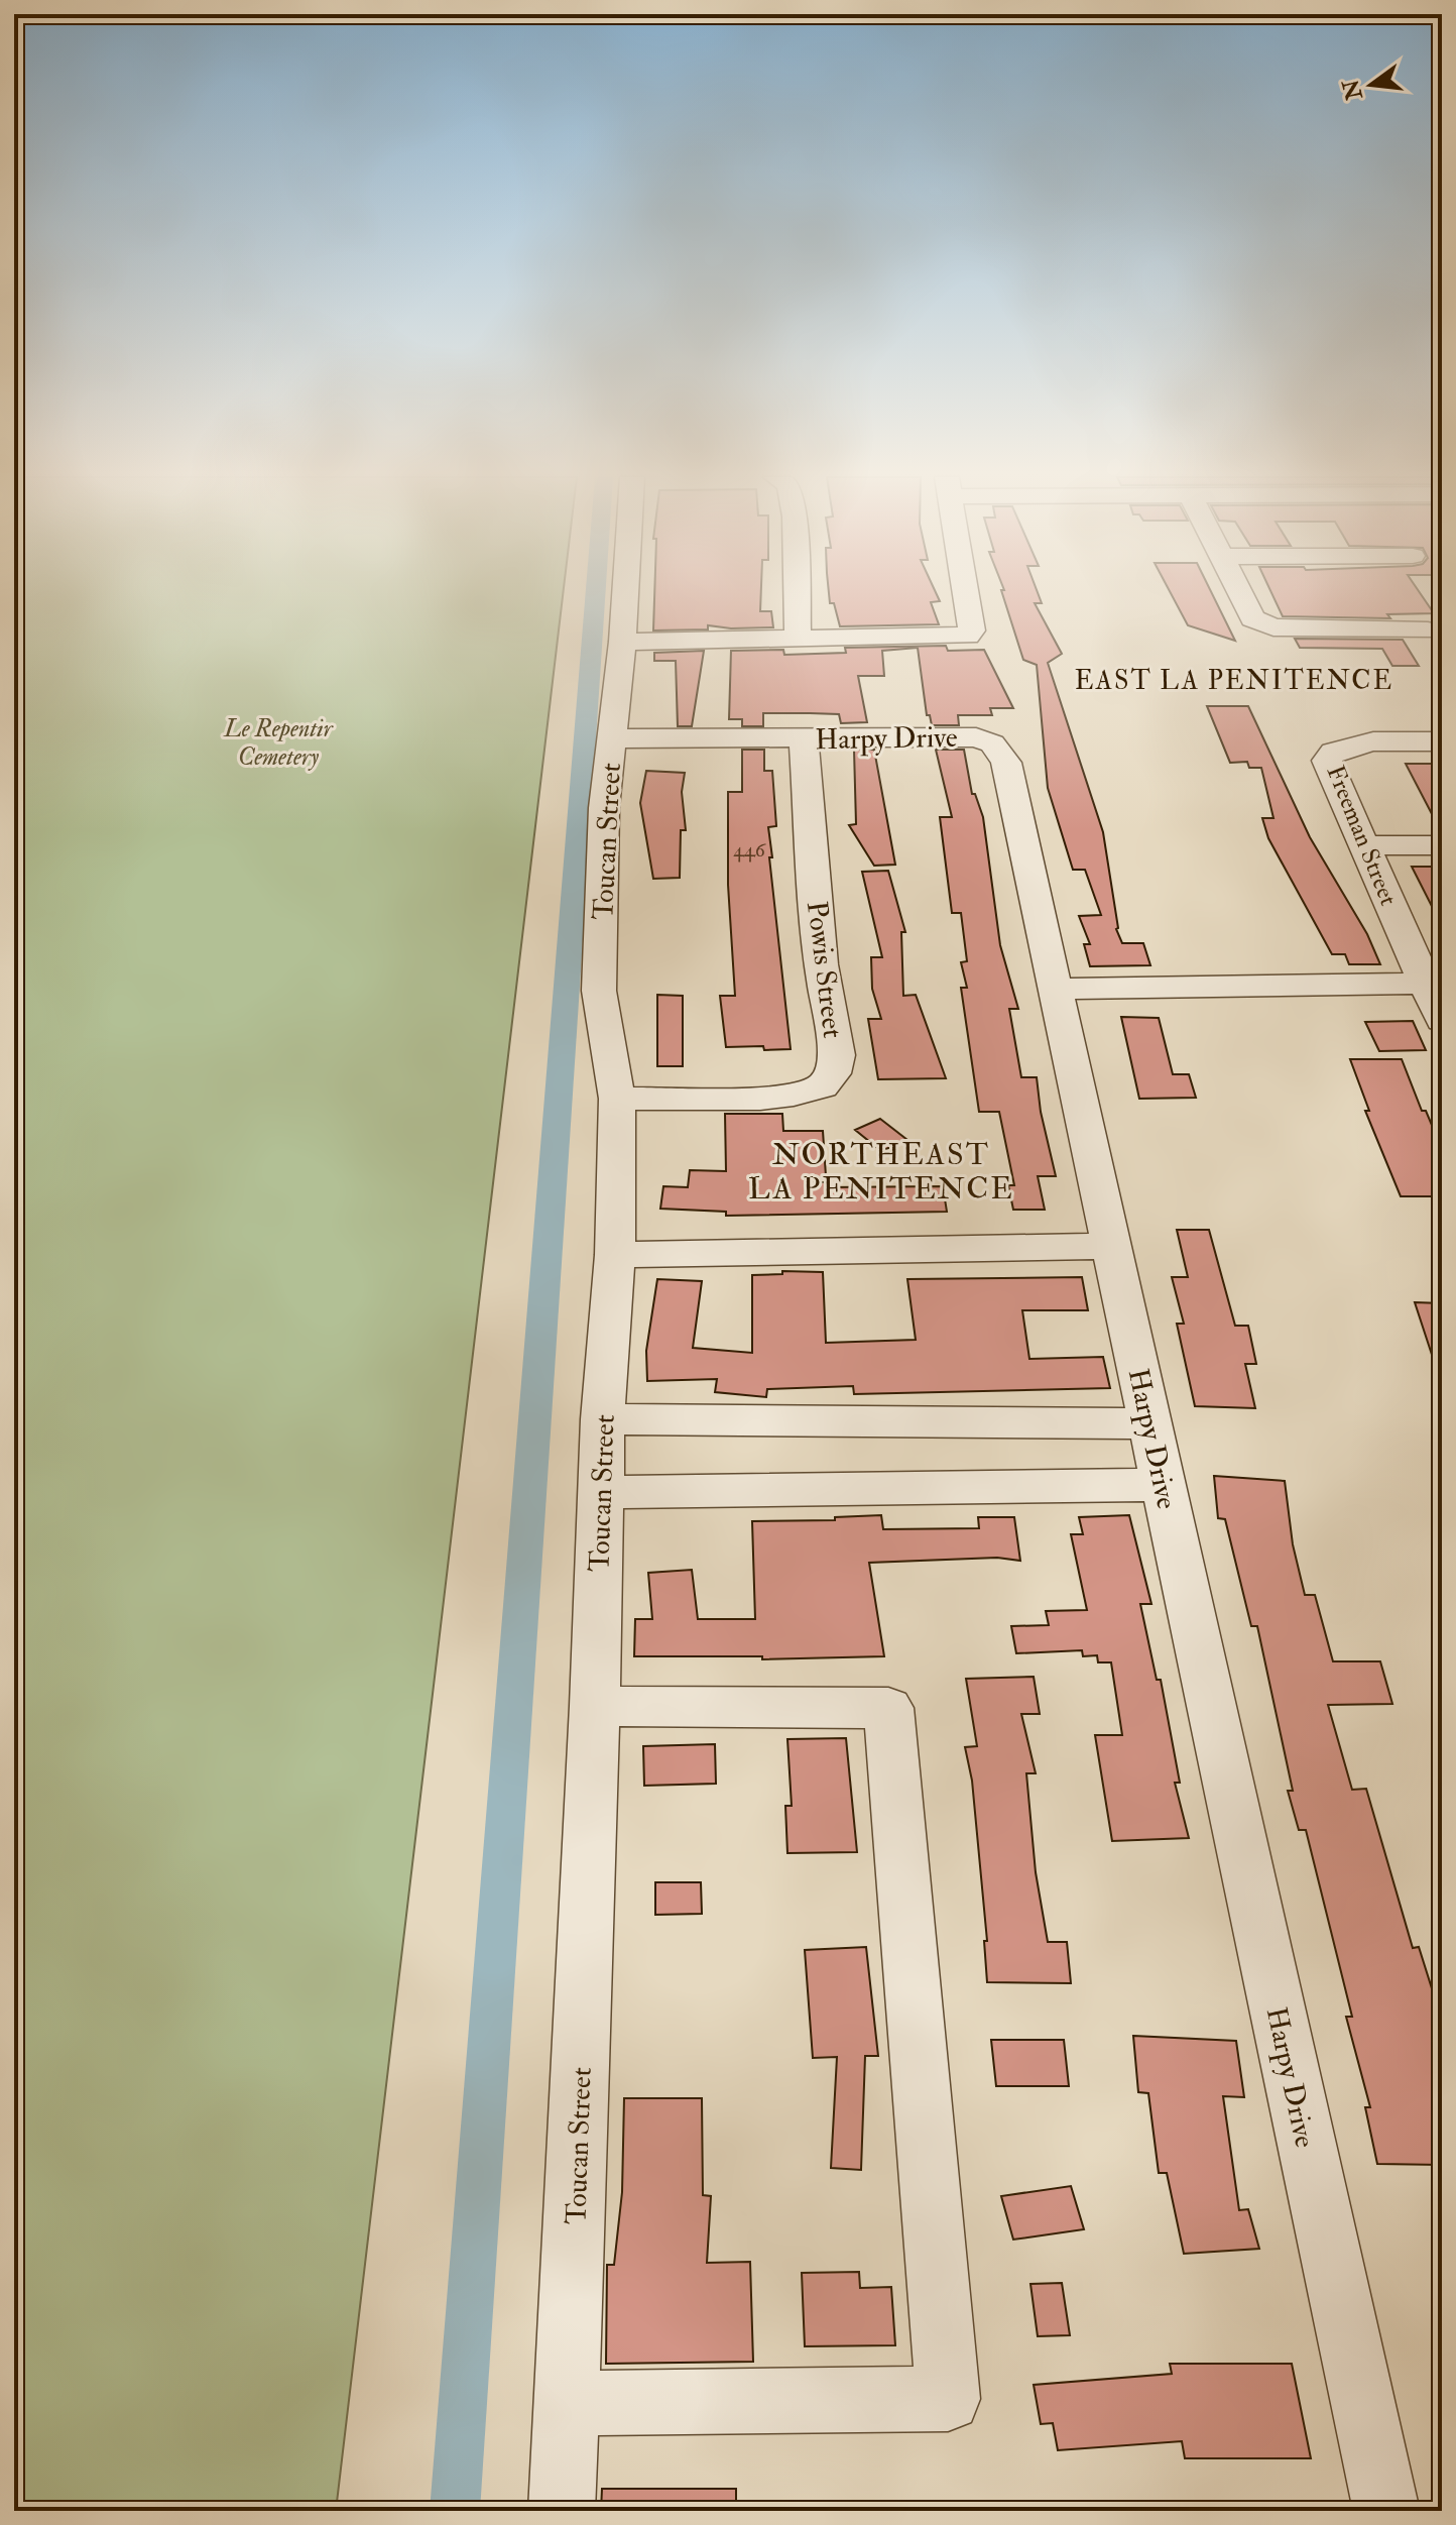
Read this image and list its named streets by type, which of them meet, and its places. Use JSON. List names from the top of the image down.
{
  "streets": {
    "street": [
      "Harpy Drive",
      "Freeman Street",
      "Toucan Street",
      "Powis Street"
    ]
  },
  "crossings": [
    ["Harpy Drive", "Toucan Street"],
    ["Harpy Drive", "Powis Street"],
    ["Toucan Street", "Powis Street"]
  ],
  "districts": ["EAST LA PENITENCE", "NORTHEAST LA PENITENCE"],
  "parks": ["Le Repentir Cemetery"],
  "house_numbers": ["446"],
  "north": "left"
}
